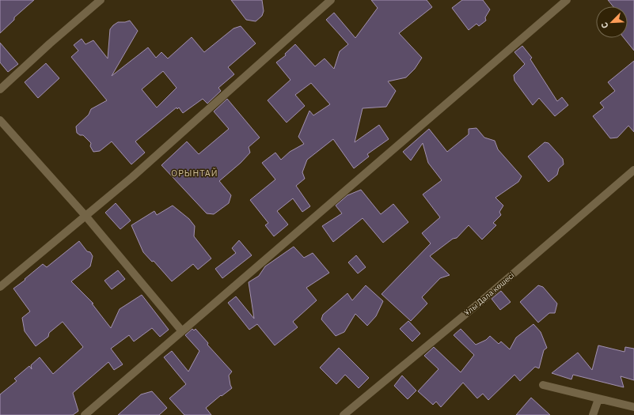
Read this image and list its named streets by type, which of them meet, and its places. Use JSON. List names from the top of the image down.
{
  "streets": {
    "street": ["Ұлы Дала көшесі"]
  },
  "districts": ["ОРЫНТАЙ"],
  "north": "bottom left"
}
